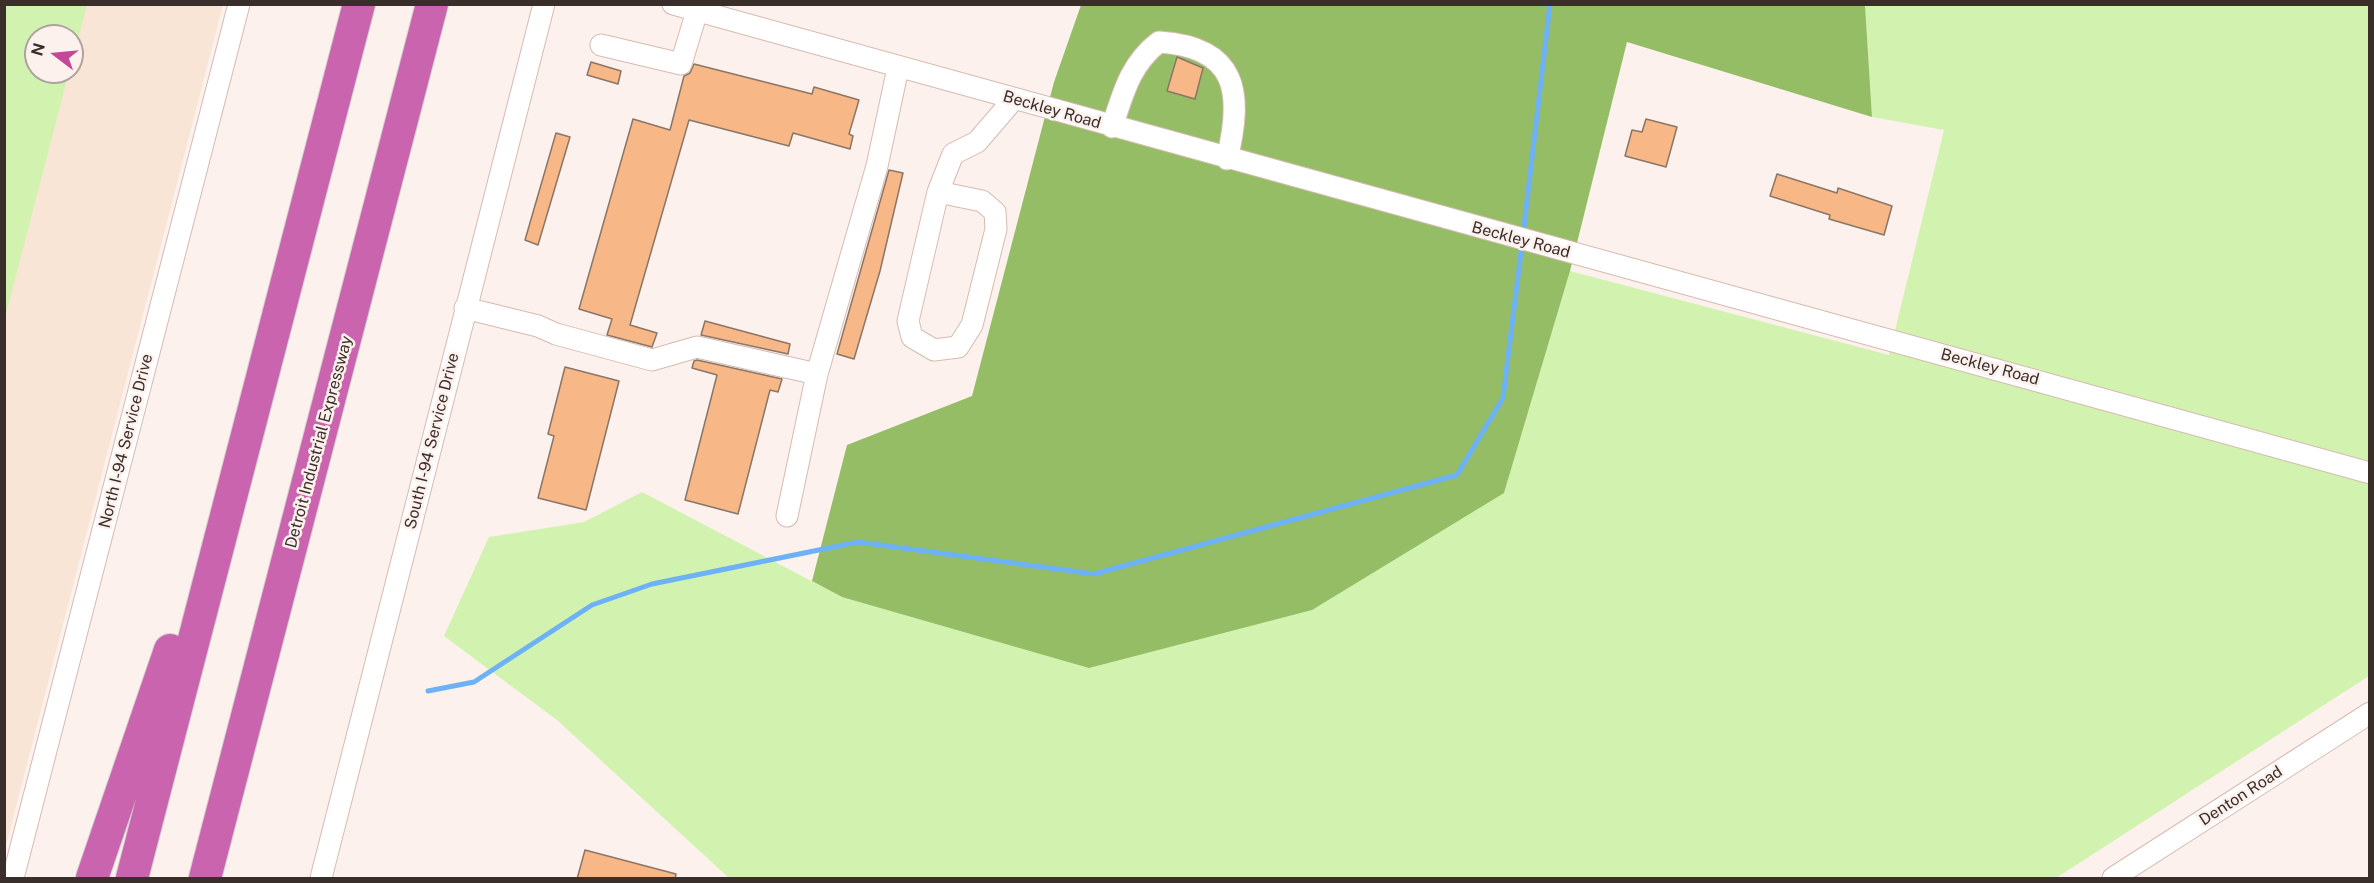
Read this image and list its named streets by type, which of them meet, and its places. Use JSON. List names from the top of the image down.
{
  "streets": {
    "highway": ["Detroit Industrial Expressway"],
    "street": [
      "Beckley Road",
      "North I-94 Service Drive",
      "South I-94 Service Drive",
      "Denton Road"
    ]
  },
  "north": "left"
}
